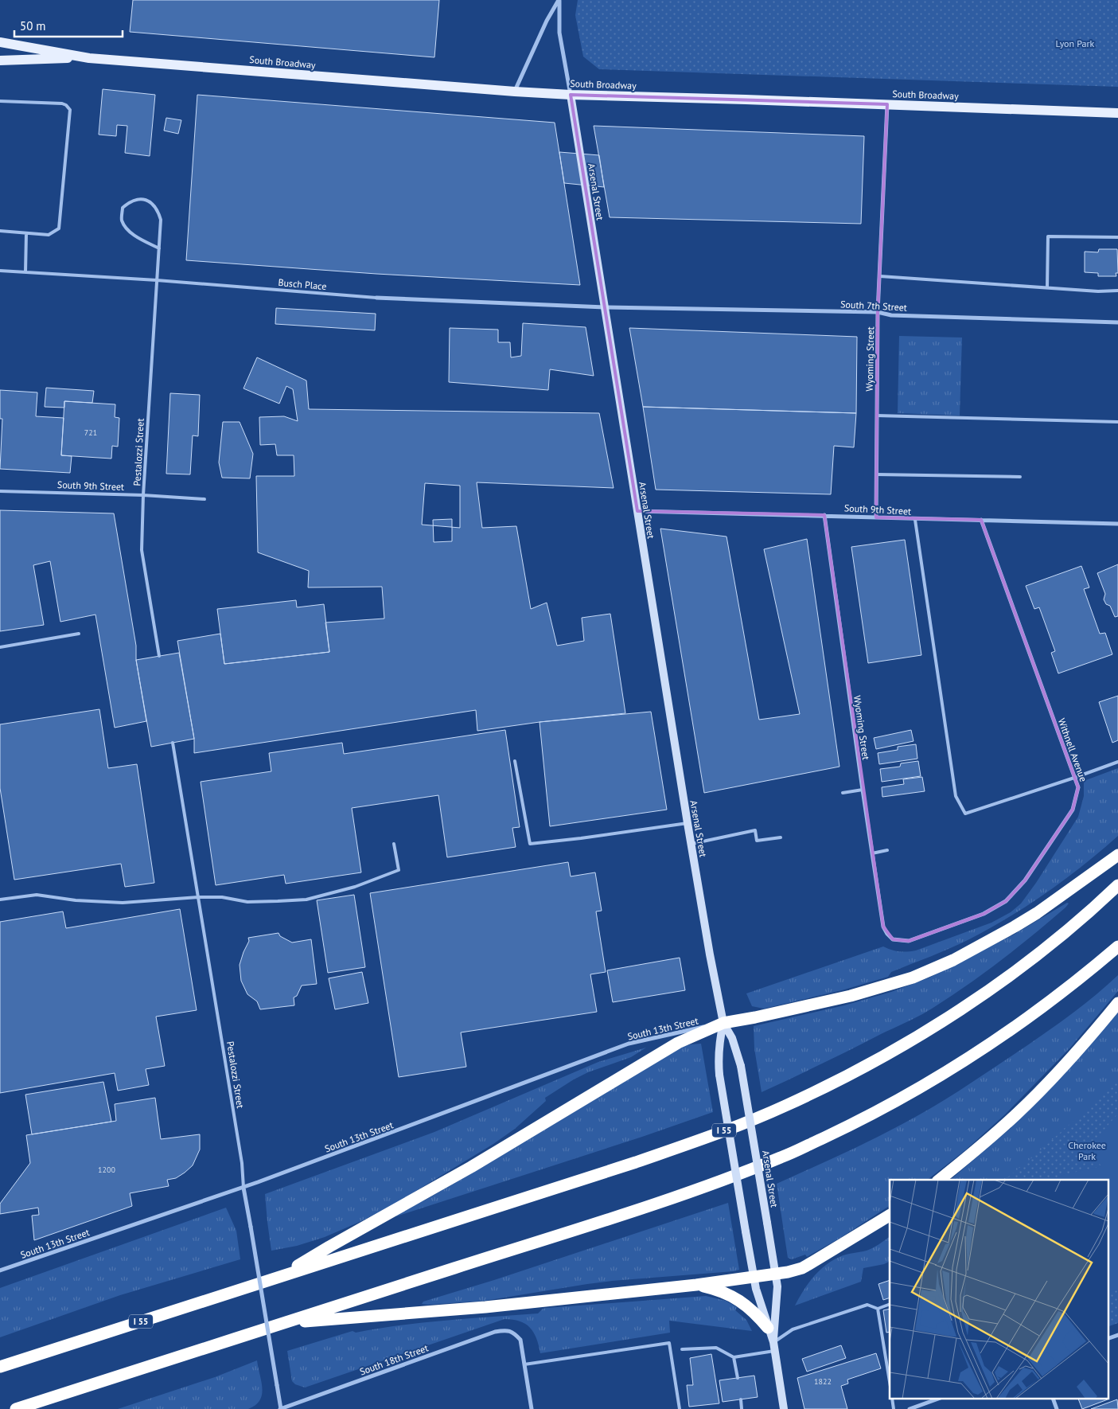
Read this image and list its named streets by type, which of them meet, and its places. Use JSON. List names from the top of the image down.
{
  "streets": {
    "highway": ["I 55"],
    "main road": ["South Broadway", "Arsenal Street"],
    "street": [
      "Busch Place",
      "South 7th Street",
      "Wyoming Street",
      "Pestalozzi Street",
      "South 9th Street",
      "Withnell Avenue",
      "South 13th Street",
      "South 18th Street"
    ]
  },
  "crossings": [
    ["South Broadway", "Arsenal Street"],
    ["South Broadway", "Wyoming Street"],
    ["Arsenal Street", "Busch Place"],
    ["Arsenal Street", "South 7th Street"],
    ["Arsenal Street", "South 9th Street"],
    ["Arsenal Street", "South 13th Street"],
    ["Busch Place", "South 7th Street"],
    ["Busch Place", "Pestalozzi Street"],
    ["South 7th Street", "Wyoming Street"],
    ["Wyoming Street", "South 9th Street"],
    ["Wyoming Street", "Withnell Avenue"],
    ["Pestalozzi Street", "South 9th Street"],
    ["Pestalozzi Street", "South 13th Street"],
    ["Pestalozzi Street", "South 18th Street"],
    ["South 9th Street", "Withnell Avenue"]
  ],
  "parks": ["Lyon Park", "Cherokee Park"],
  "house_numbers": ["721", "1200", "1822"],
  "scale_bar": "50 m"
}
